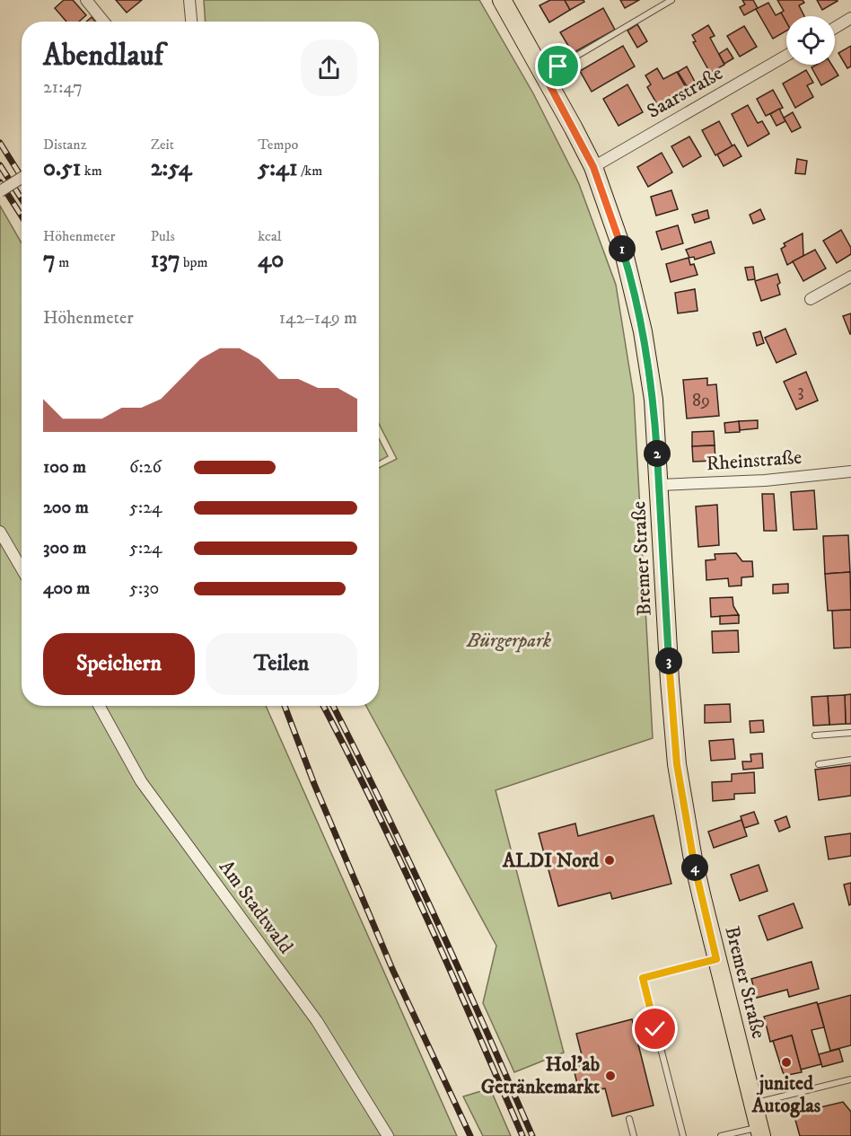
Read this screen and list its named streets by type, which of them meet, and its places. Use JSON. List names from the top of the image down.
{
  "streets": {
    "main road": ["Bremer Straße"],
    "street": ["Saarstraße", "Rheinstraße", "Am Stadtwald"]
  },
  "crossings": [
    ["Saarstraße", "Bremer Straße"],
    ["Rheinstraße", "Bremer Straße"]
  ],
  "parks": ["Bürgerpark"],
  "places": ["ALDI Nord", "junited Autoglas", "Hol'ab Getränkemarkt"],
  "house_numbers": ["3", "89"],
  "page": {
    "heading": ["Abendlauf", "21:47"],
    "stats": [
      ["Distanz", "0.51 km"],
      ["Zeit", "2:54"],
      ["Tempo", "5:41 /km"],
      ["Höhenmeter", "7 m"],
      ["Puls", "137 bpm"],
      ["kcal", "40"]
    ],
    "pins": [
      "1",
      "2",
      "3",
      "4"
    ],
    "chart": ["Höhenmeter", "142–149 m"],
    "list": [
      {
        "name": "100 m",
        "note": "6:26"
      },
      {
        "name": "200 m",
        "note": "5:24"
      },
      {
        "name": "300 m",
        "note": "5:24"
      },
      {
        "name": "400 m",
        "note": "5:30"
      }
    ],
    "buttons": ["Speichern", "Teilen"]
  }
}
